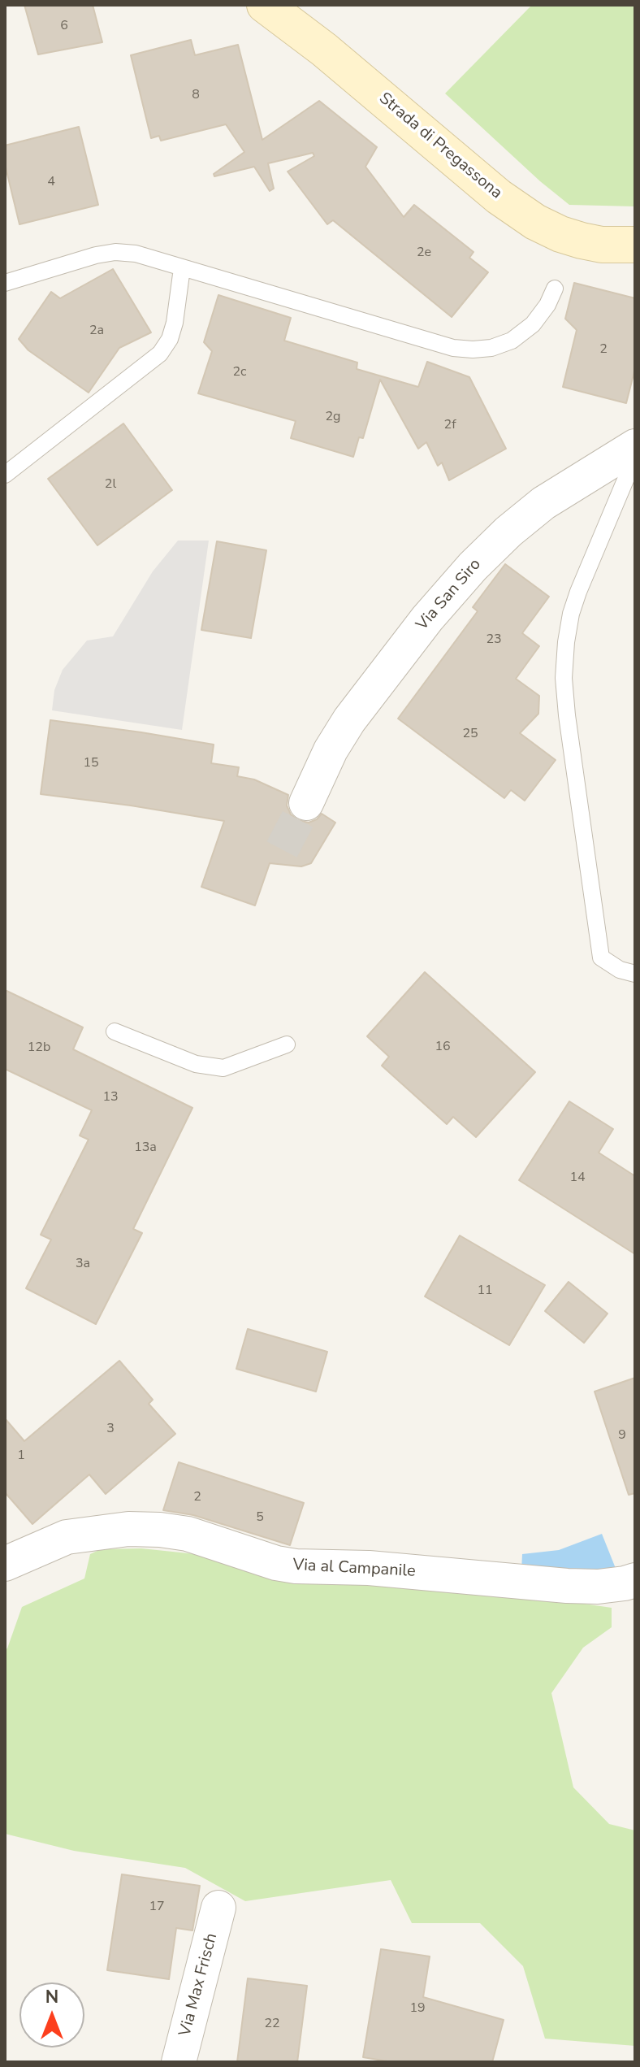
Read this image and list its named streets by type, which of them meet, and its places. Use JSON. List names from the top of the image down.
{
  "streets": {
    "street": [
      "Strada di Pregassona",
      "Via San Siro",
      "Via al Campanile",
      "Via Max Frisch"
    ]
  },
  "house_numbers": [
    "6",
    "8",
    "4",
    "2e",
    "2a",
    "2",
    "2c",
    "2g",
    "2f",
    "2l",
    "23",
    "25",
    "15",
    "16",
    "12b",
    "13",
    "13a",
    "14",
    "3a",
    "11",
    "3",
    "9",
    "1",
    "2",
    "5",
    "17",
    "19",
    "22"
  ],
  "north": "top"
}
